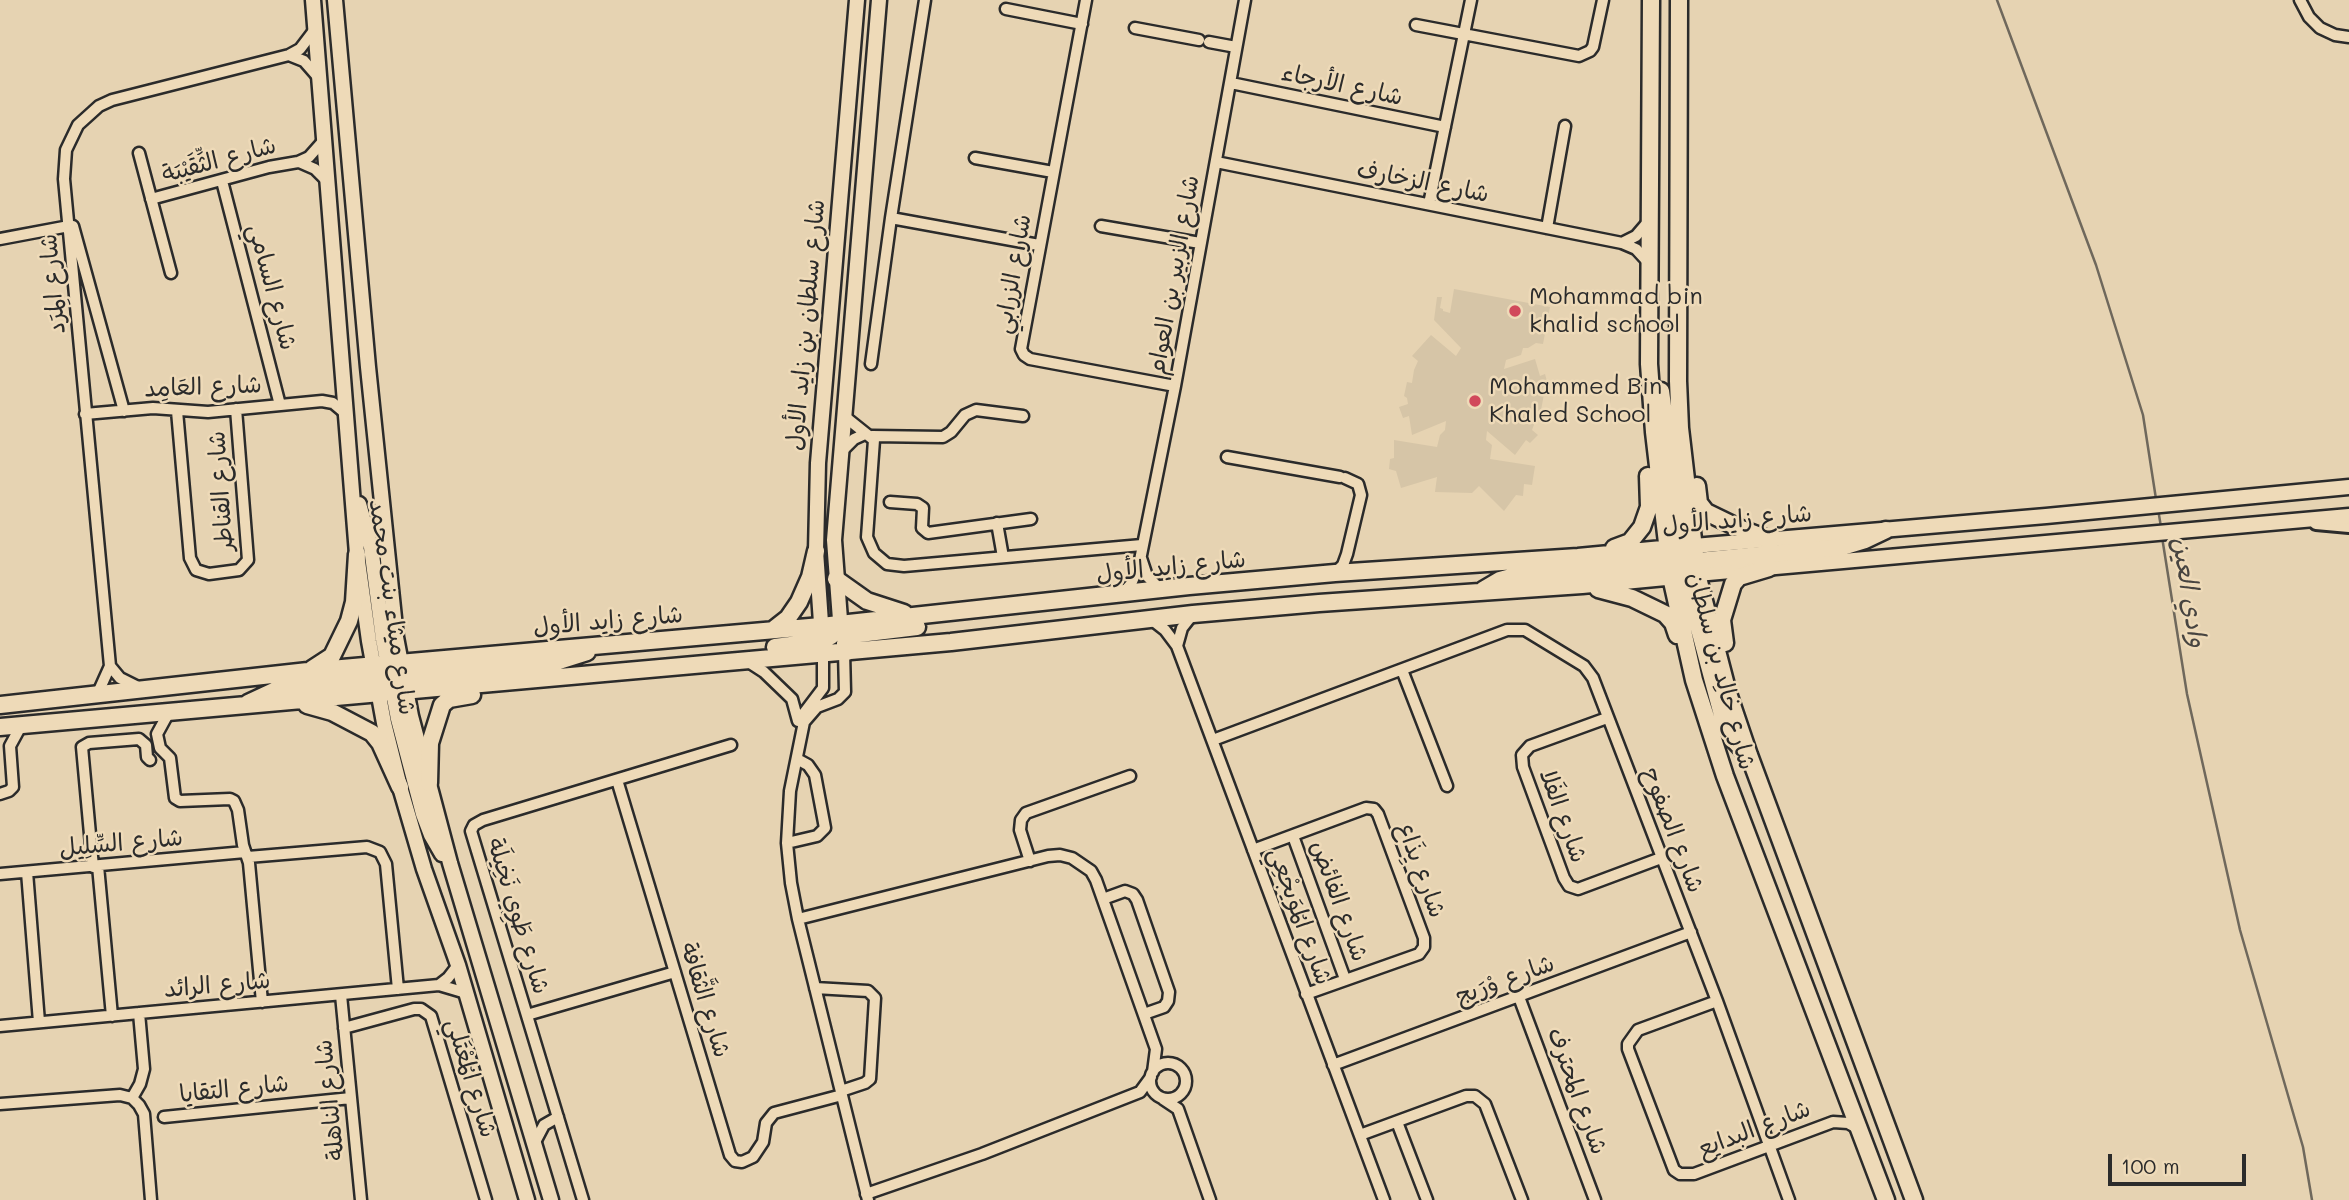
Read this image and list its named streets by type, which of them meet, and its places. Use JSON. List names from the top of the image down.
{
  "streets": {
    "main road": [
      "شارع سلطان بن زايد الأول",
      "شارع زايد الأول",
      "شارع ميثاء بنت محمد",
      "شارع خالِد بن سلطان"
    ],
    "street": [
      "شارع الأرجاء",
      "شارع الثِّقَيْبَة",
      "شارع الزخارف",
      "شارع الزرابي",
      "شارع الزبير بن العوام",
      "شارع المِرَد",
      "شارع السامي",
      "شارع العَامِد",
      "شارع القناطر",
      "شارع الفَلا",
      "شارع الصفوح",
      "شارع السِّلِيل",
      "شارع يِذَاع",
      "شارع الفائض",
      "شارع طَوِي نَخِيلَة",
      "شارع المُوَيجْعِي",
      "شارع وْرَيج",
      "شارع الرائد",
      "شارع الثَّقافة",
      "شارع المُعْتَلي",
      "شارع التقايا",
      "شارع المحترف",
      "شارع الناهلة",
      "شارع البدايع"
    ]
  },
  "crossings": [
    ["شارع الأرجاء", "شارع الزبير بن العوام"],
    ["شارع الثِّقَيْبَة", "شارع السامي"],
    ["شارع الثِّقَيْبَة", "شارع ميثاء بنت محمد"],
    ["شارع الزخارف", "شارع الزبير بن العوام"],
    ["شارع الزخارف", "شارع خالِد بن سلطان"],
    ["شارع الزرابي", "شارع الزبير بن العوام"],
    ["شارع الزبير بن العوام", "شارع زايد الأول"],
    ["شارع المِرَد", "شارع العَامِد"],
    ["شارع المِرَد", "شارع زايد الأول"],
    ["شارع المِرَد", "شارع ميثاء بنت محمد"],
    ["شارع السامي", "شارع العَامِد"],
    ["شارع سلطان بن زايد الأول", "شارع زايد الأول"],
    ["شارع العَامِد", "شارع القناطر"],
    ["شارع زايد الأول", "شارع ميثاء بنت محمد"],
    ["شارع زايد الأول", "شارع خالِد بن سلطان"],
    ["شارع زايد الأول", "شارع المُوَيجْعِي"],
    ["شارع ميثاء بنت محمد", "شارع الرائد"],
    ["شارع خالِد بن سلطان", "شارع البدايع"],
    ["شارع الفَلا", "شارع الصفوح"],
    ["شارع الصفوح", "شارع المُوَيجْعِي"],
    ["شارع الصفوح", "شارع وْرَيج"],
    ["شارع الصفوح", "شارع البدايع"],
    ["شارع السِّلِيل", "شارع الرائد"],
    ["شارع يِذَاع", "شارع الفائض"],
    ["شارع يِذَاع", "شارع المُوَيجْعِي"],
    ["شارع طَوِي نَخِيلَة", "شارع الثَّقافة"],
    ["شارع المُوَيجْعِي", "شارع وْرَيج"],
    ["شارع وْرَيج", "شارع المحترف"],
    ["شارع الرائد", "شارع الناهلة"],
    ["شارع المُعْتَلي", "شارع الناهلة"],
    ["شارع التقايا", "شارع الناهلة"]
  ],
  "water": ["وادي العين"],
  "places": ["Mohammad bin khalid school", "Mohammed Bin Khaled School"],
  "scale_bar": "100 m"
}
